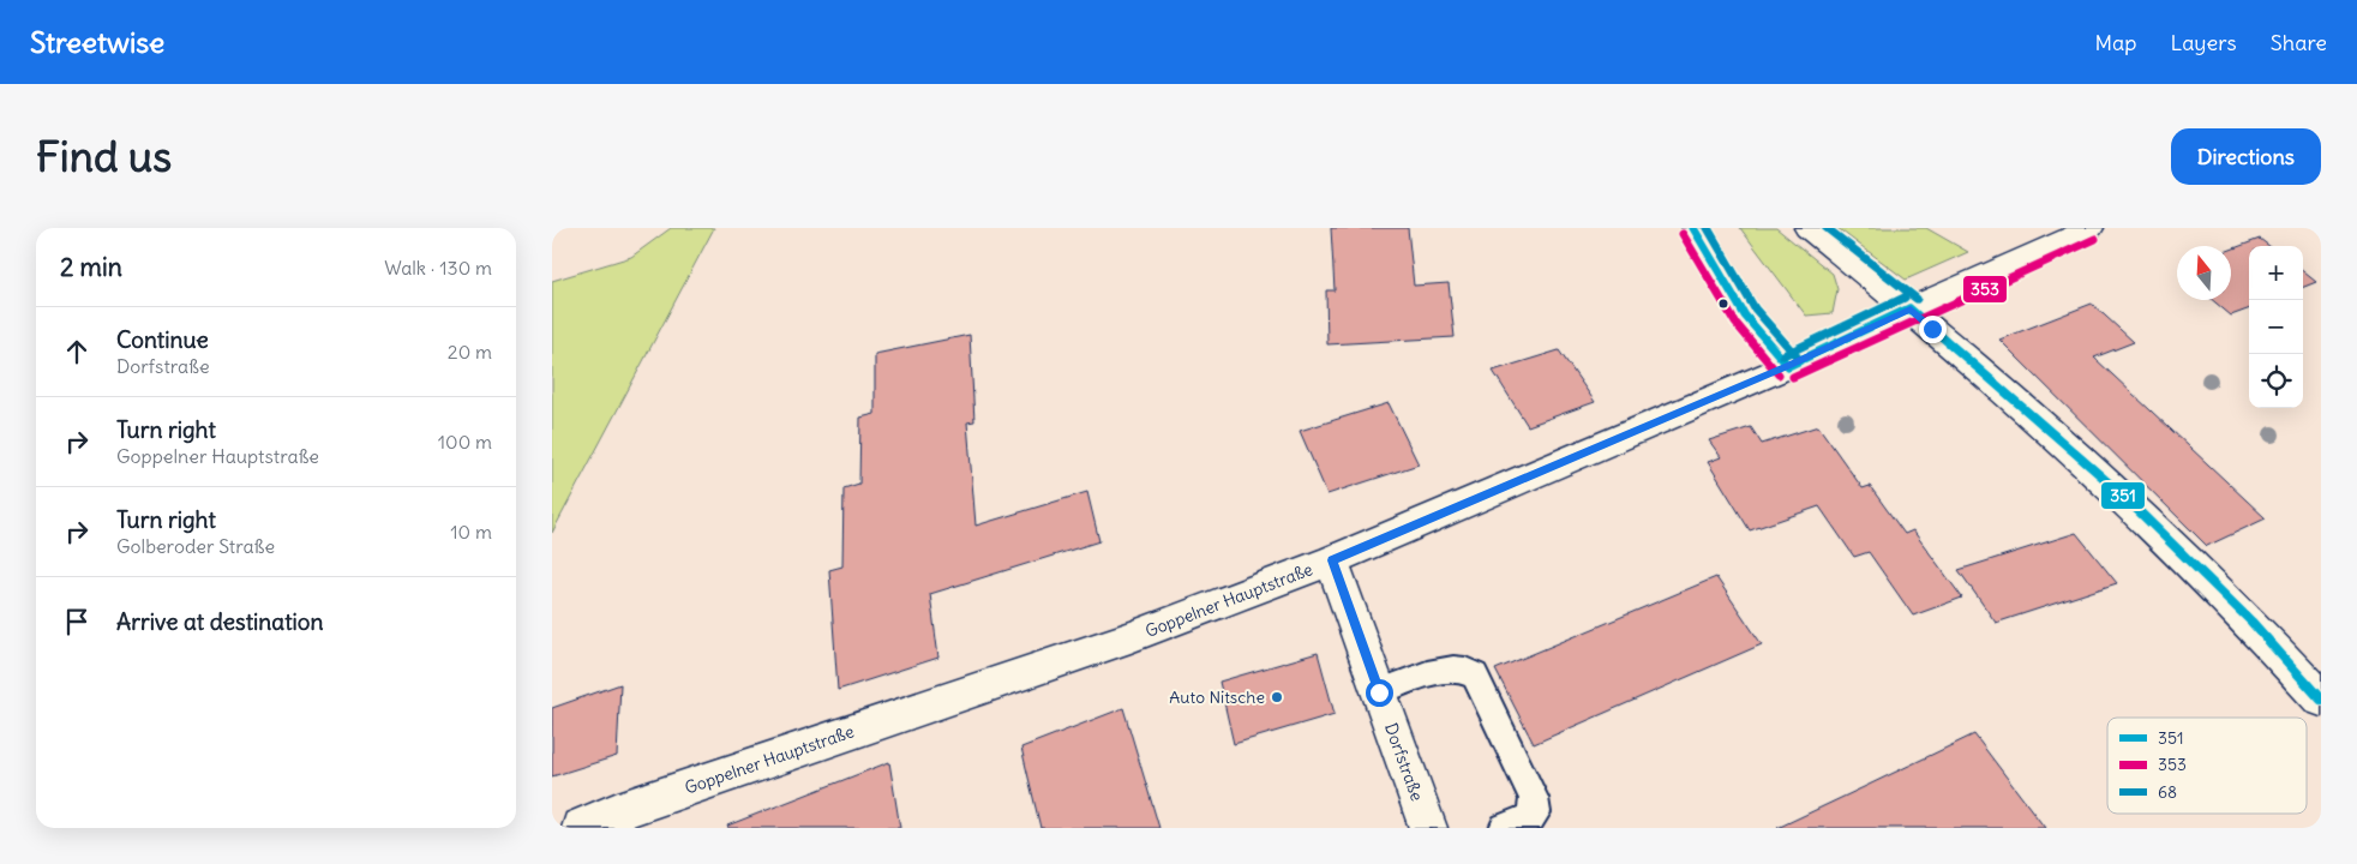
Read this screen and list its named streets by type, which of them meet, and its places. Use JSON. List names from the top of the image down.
{
  "streets": {
    "street": ["Goppelner Hauptstraße", "Dorfstraße"]
  },
  "crossings": [
    ["Goppelner Hauptstraße", "Dorfstraße"]
  ],
  "places": ["Auto Nitsche"],
  "lines": ["transit line 351", "transit line 68", "transit line 353"],
  "legend": ["351", "353", "68"],
  "north": "top",
  "page": {
    "header": "Streetwise",
    "nav": ["Map", "Layers", "Share"],
    "buttons": "Directions",
    "title": "Find us",
    "heading": ["2 min", "Walk · 130 m"],
    "map_buttons": ["+", "−"],
    "list": [
      ["Continue", "Dorfstraße", "20 m"],
      ["Turn right", "Goppelner Hauptstraße", "100 m"],
      ["Turn right", "Golberoder Straße", "10 m"],
      "Arrive at destination"
    ]
  }
}
